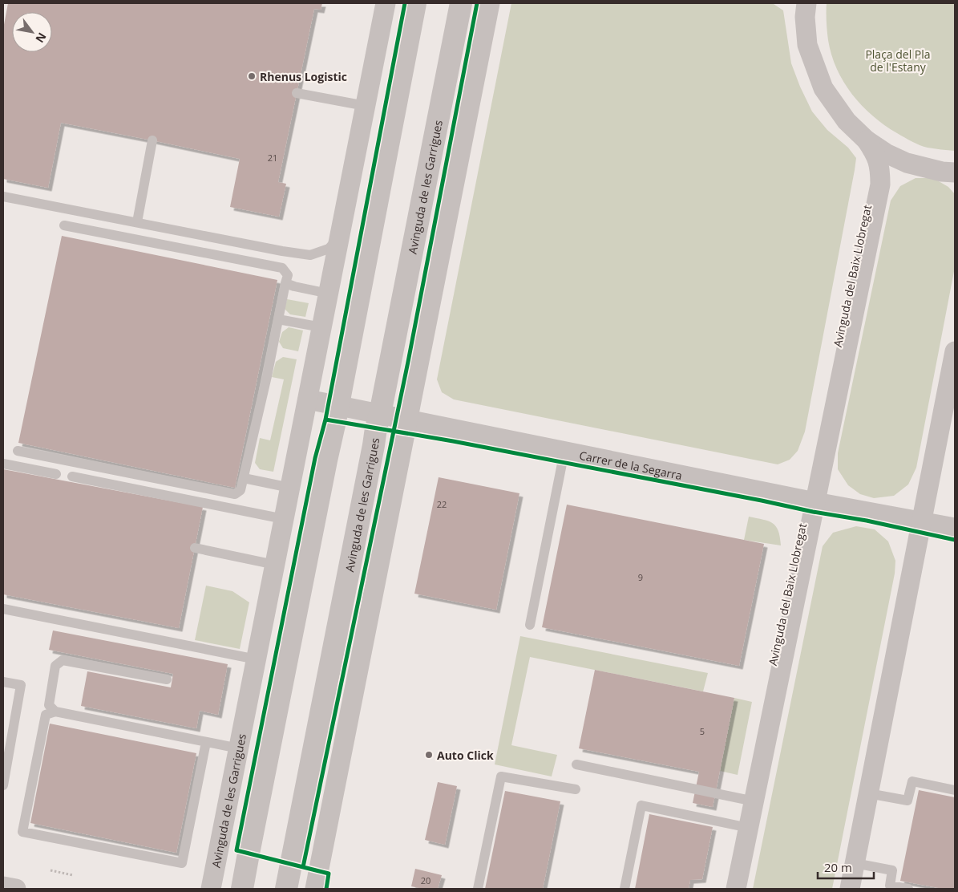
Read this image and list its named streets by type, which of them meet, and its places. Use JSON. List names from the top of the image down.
{
  "streets": {
    "street": ["Avinguda de les Garrigues", "Avinguda del Baix Llobregat", "Carrer de la Segarra"]
  },
  "crossings": [
    ["Avinguda de les Garrigues", "Carrer de la Segarra"],
    ["Avinguda del Baix Llobregat", "Carrer de la Segarra"]
  ],
  "parks": ["Plaça del Pla de l'Estany"],
  "places": ["Rhenus Logistic", "Auto Click"],
  "house_numbers": [
    "21",
    "22",
    "9",
    "5",
    "20"
  ],
  "scale_bar": "20 m",
  "north": "bottom right"
}
